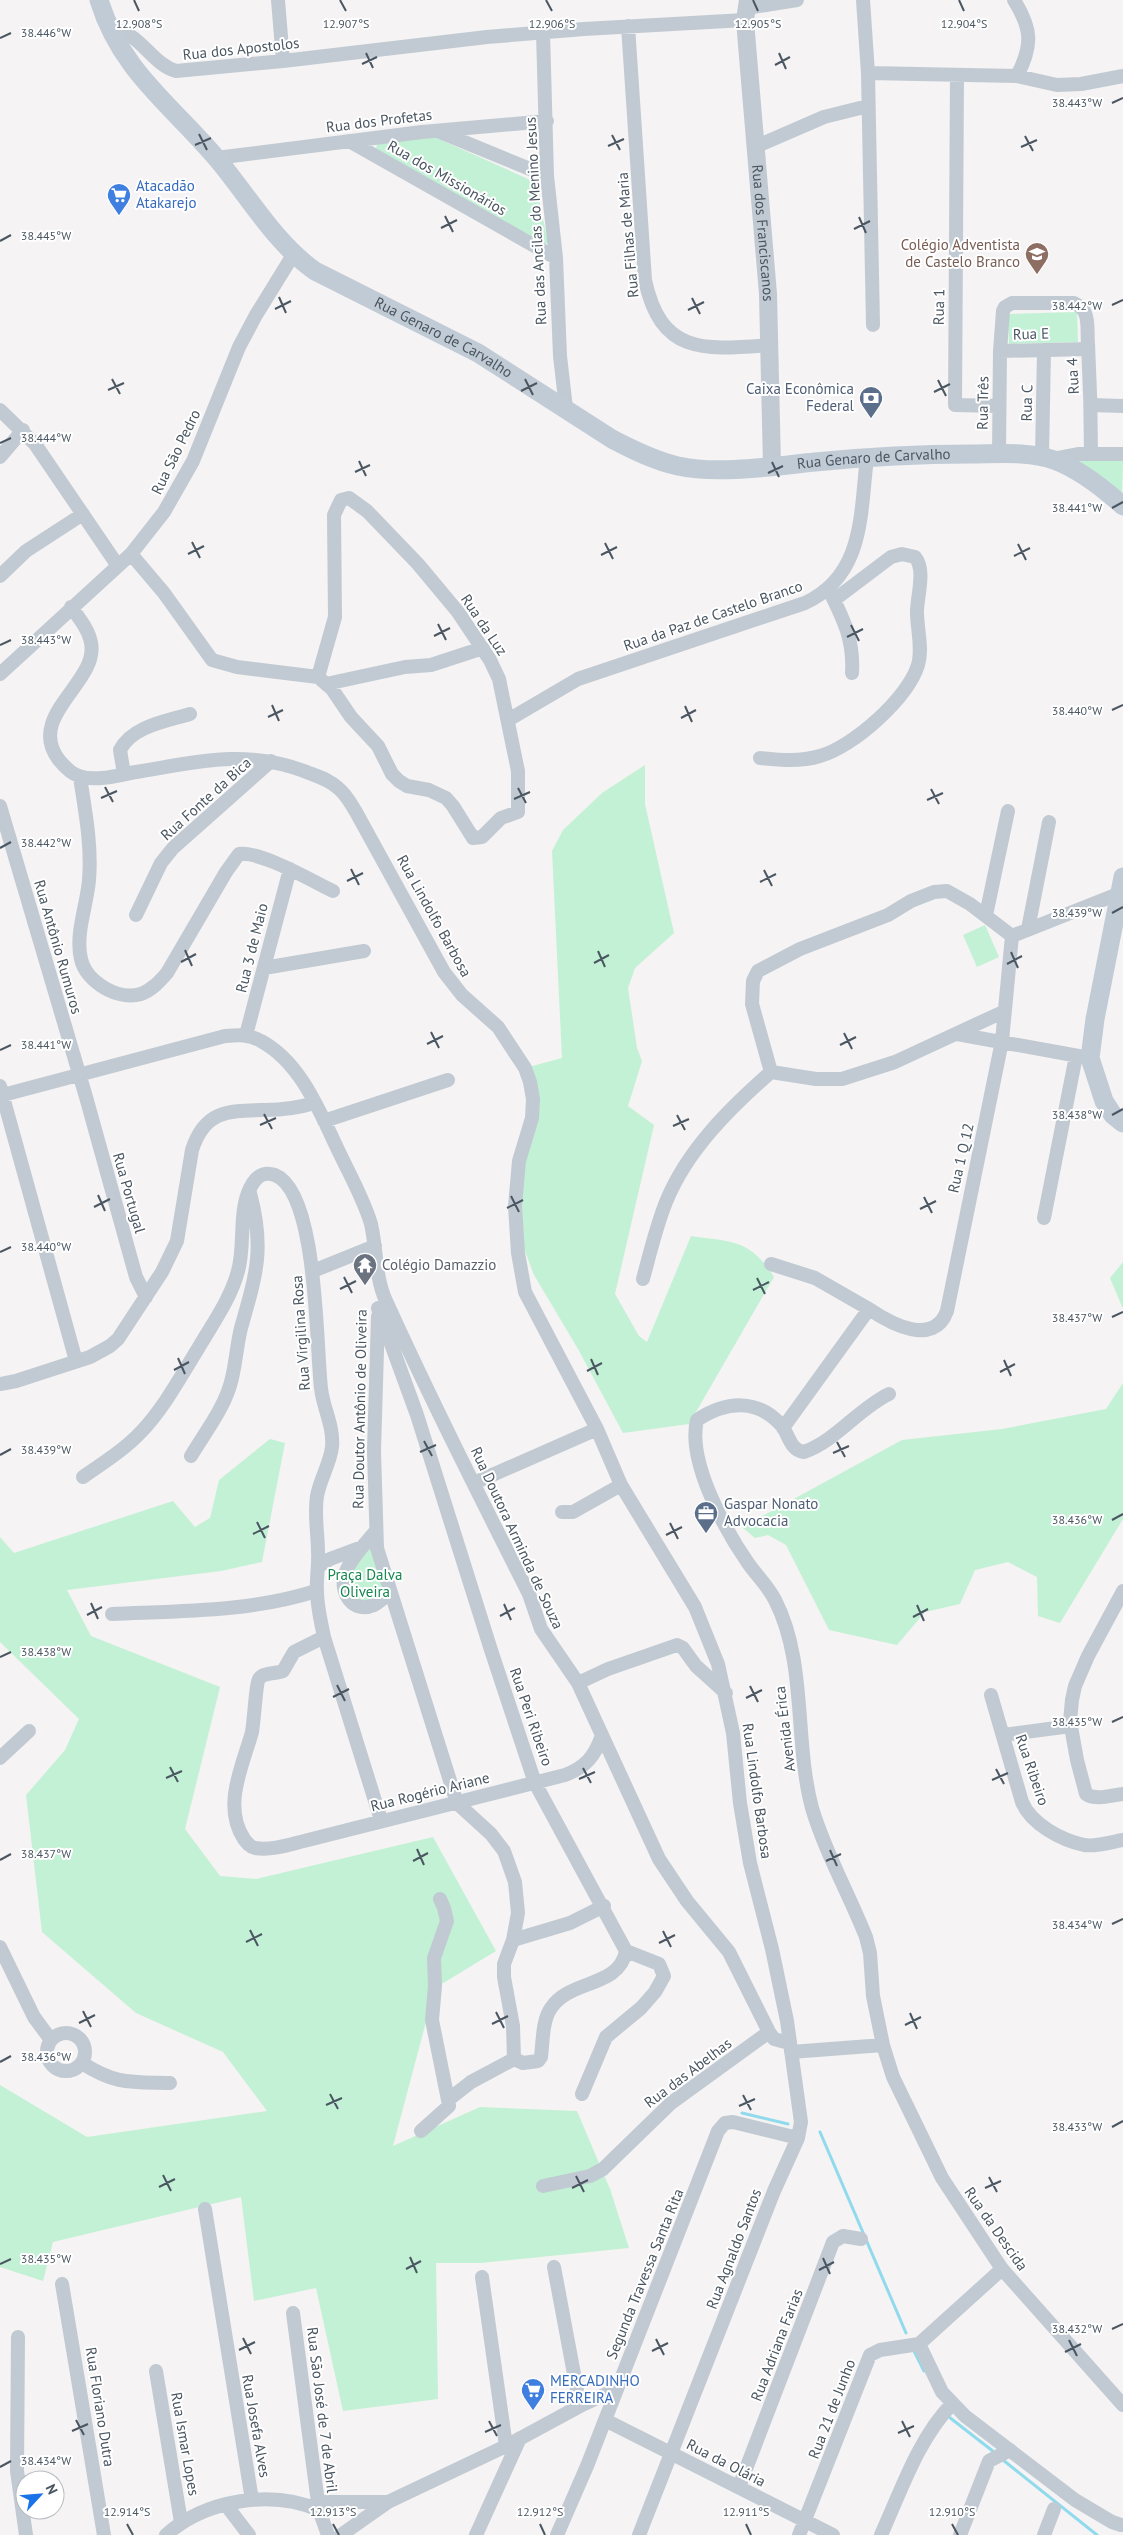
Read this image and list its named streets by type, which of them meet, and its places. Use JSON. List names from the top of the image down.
{
  "streets": {
    "main road": ["Rua Genaro de Carvalho"],
    "street": [
      "Rua dos Apostolos",
      "Rua dos Profetas",
      "Rua dos Missionários",
      "Rua das Ancilas do Menino Jesus",
      "Rua dos Franciscanos",
      "Rua Filhas de Maria",
      "Rua 1",
      "Rua E",
      "Rua 4",
      "Rua Três",
      "Rua C",
      "Rua São Pedro",
      "Rua da Paz de Castelo Branco",
      "Rua da Luz",
      "Rua Fonte da Bica",
      "Rua Lindolfo Barbosa",
      "Rua Antônio Rumuros",
      "Rua 3 de Maio",
      "Rua 1 Q 12",
      "Rua Portugal",
      "Rua Virgilina Rosa",
      "Rua Doutor Antônio de Oliveira",
      "Rua Doutora Arminda de Souza",
      "Rua Peri Ribeiro",
      "Avenida Érica",
      "Rua Ribeiro",
      "Rua Rogério Ariane",
      "Rua das Abelhas",
      "Rua da Descida",
      "Rua Agnaldo Santos",
      "Segunda Travessa Santa Rita",
      "Rua Adriana Farias",
      "Rua Floriano Dutra",
      "Rua 21 de Junho",
      "Rua São José de 7 de Abril",
      "Rua Josefa Alves",
      "Rua Ismar Lopes",
      "Rua da Olária"
    ]
  },
  "crossings": [
    ["Rua dos Apostolos", "Rua das Ancilas do Menino Jesus"],
    ["Rua dos Apostolos", "Rua dos Franciscanos"],
    ["Rua dos Apostolos", "Rua Filhas de Maria"],
    ["Rua dos Apostolos", "Rua Genaro de Carvalho"],
    ["Rua dos Profetas", "Rua dos Missionários"],
    ["Rua dos Profetas", "Rua das Ancilas do Menino Jesus"],
    ["Rua dos Profetas", "Rua Genaro de Carvalho"],
    ["Rua dos Missionários", "Rua das Ancilas do Menino Jesus"],
    ["Rua das Ancilas do Menino Jesus", "Rua Genaro de Carvalho"],
    ["Rua dos Franciscanos", "Rua Filhas de Maria"],
    ["Rua dos Franciscanos", "Rua Genaro de Carvalho"],
    ["Rua 1", "Rua Três"],
    ["Rua E", "Rua 4"],
    ["Rua E", "Rua Três"],
    ["Rua E", "Rua C"],
    ["Rua Genaro de Carvalho", "Rua Três"],
    ["Rua Genaro de Carvalho", "Rua C"],
    ["Rua Genaro de Carvalho", "Rua São Pedro"],
    ["Rua Genaro de Carvalho", "Rua da Paz de Castelo Branco"],
    ["Rua da Paz de Castelo Branco", "Rua da Luz"],
    ["Rua Fonte da Bica", "Rua Lindolfo Barbosa"],
    ["Rua Lindolfo Barbosa", "Rua Agnaldo Santos"],
    ["Rua Antônio Rumuros", "Rua Portugal"],
    ["Rua 3 de Maio", "Rua Doutora Arminda de Souza"],
    ["Rua Virgilina Rosa", "Rua Rogério Ariane"],
    ["Rua Doutor Antônio de Oliveira", "Rua Doutora Arminda de Souza"],
    ["Rua Doutor Antônio de Oliveira", "Rua Peri Ribeiro"],
    ["Rua Doutor Antônio de Oliveira", "Rua Rogério Ariane"],
    ["Rua Doutora Arminda de Souza", "Rua Rogério Ariane"],
    ["Rua Doutora Arminda de Souza", "Rua das Abelhas"],
    ["Rua Peri Ribeiro", "Rua Rogério Ariane"],
    ["Avenida Érica", "Rua da Descida"],
    ["Rua Agnaldo Santos", "Segunda Travessa Santa Rita"],
    ["Rua Agnaldo Santos", "Rua da Olária"],
    ["Segunda Travessa Santa Rita", "Rua da Olária"],
    ["Rua Adriana Farias", "Rua da Olária"],
    ["Rua 21 de Junho", "Rua da Olária"]
  ],
  "parks": ["Praça Dalva Oliveira"],
  "places": {
    "supermarket": ["Atacadão Atakarejo", "MERCADINHO FERREIRA"],
    "school or university": ["Colégio Adventista de Castelo Branco"],
    "bank": ["Caixa Econômica Federal"],
    "temple": ["Colégio Damazzio"],
    "office": ["Gaspar Nonato Advocacia"]
  },
  "north": "top right",
  "coordinates": [
    "12.908°S",
    "12.907°S",
    "12.906°S",
    "12.905°S",
    "12.904°S",
    "38.446°W",
    "38.443°W",
    "38.445°W",
    "38.442°W",
    "38.444°W",
    "38.441°W",
    "38.440°W",
    "38.439°W",
    "38.438°W",
    "38.437°W",
    "38.436°W",
    "38.435°W",
    "38.434°W",
    "38.433°W",
    "38.432°W",
    "12.914°S",
    "12.913°S",
    "12.912°S",
    "12.911°S",
    "12.910°S"
  ]
}
